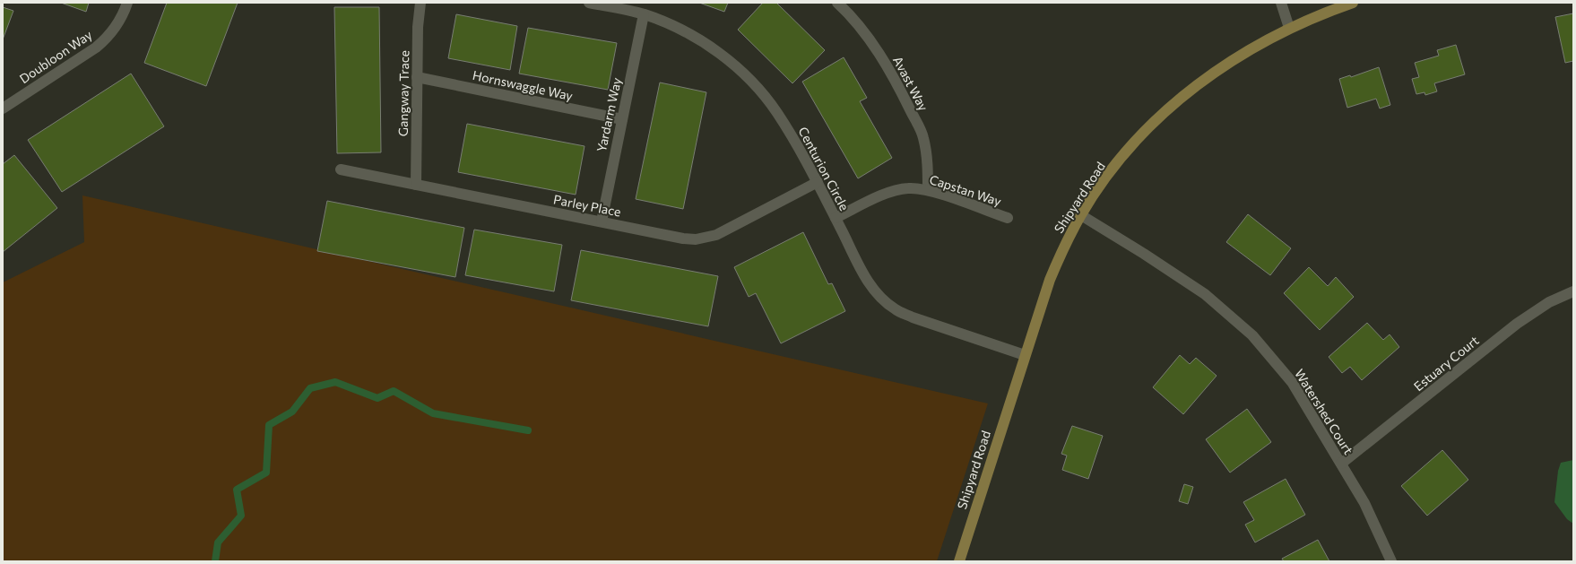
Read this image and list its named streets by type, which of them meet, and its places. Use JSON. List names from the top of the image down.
{
  "streets": {
    "street": [
      "Doubloon Way",
      "Avast Way",
      "Hornswaggle Way",
      "Gangway Trace",
      "Yardarm Way",
      "Centurion Circle",
      "Capstan Way",
      "Shipyard Road",
      "Parley Place",
      "Estuary Court",
      "Watershed Court"
    ]
  },
  "crossings": [
    ["Avast Way", "Capstan Way"],
    ["Hornswaggle Way", "Gangway Trace"],
    ["Hornswaggle Way", "Yardarm Way"],
    ["Gangway Trace", "Parley Place"],
    ["Yardarm Way", "Centurion Circle"],
    ["Yardarm Way", "Parley Place"],
    ["Centurion Circle", "Capstan Way"],
    ["Centurion Circle", "Shipyard Road"],
    ["Centurion Circle", "Parley Place"],
    ["Shipyard Road", "Watershed Court"],
    ["Estuary Court", "Watershed Court"]
  ]
}
